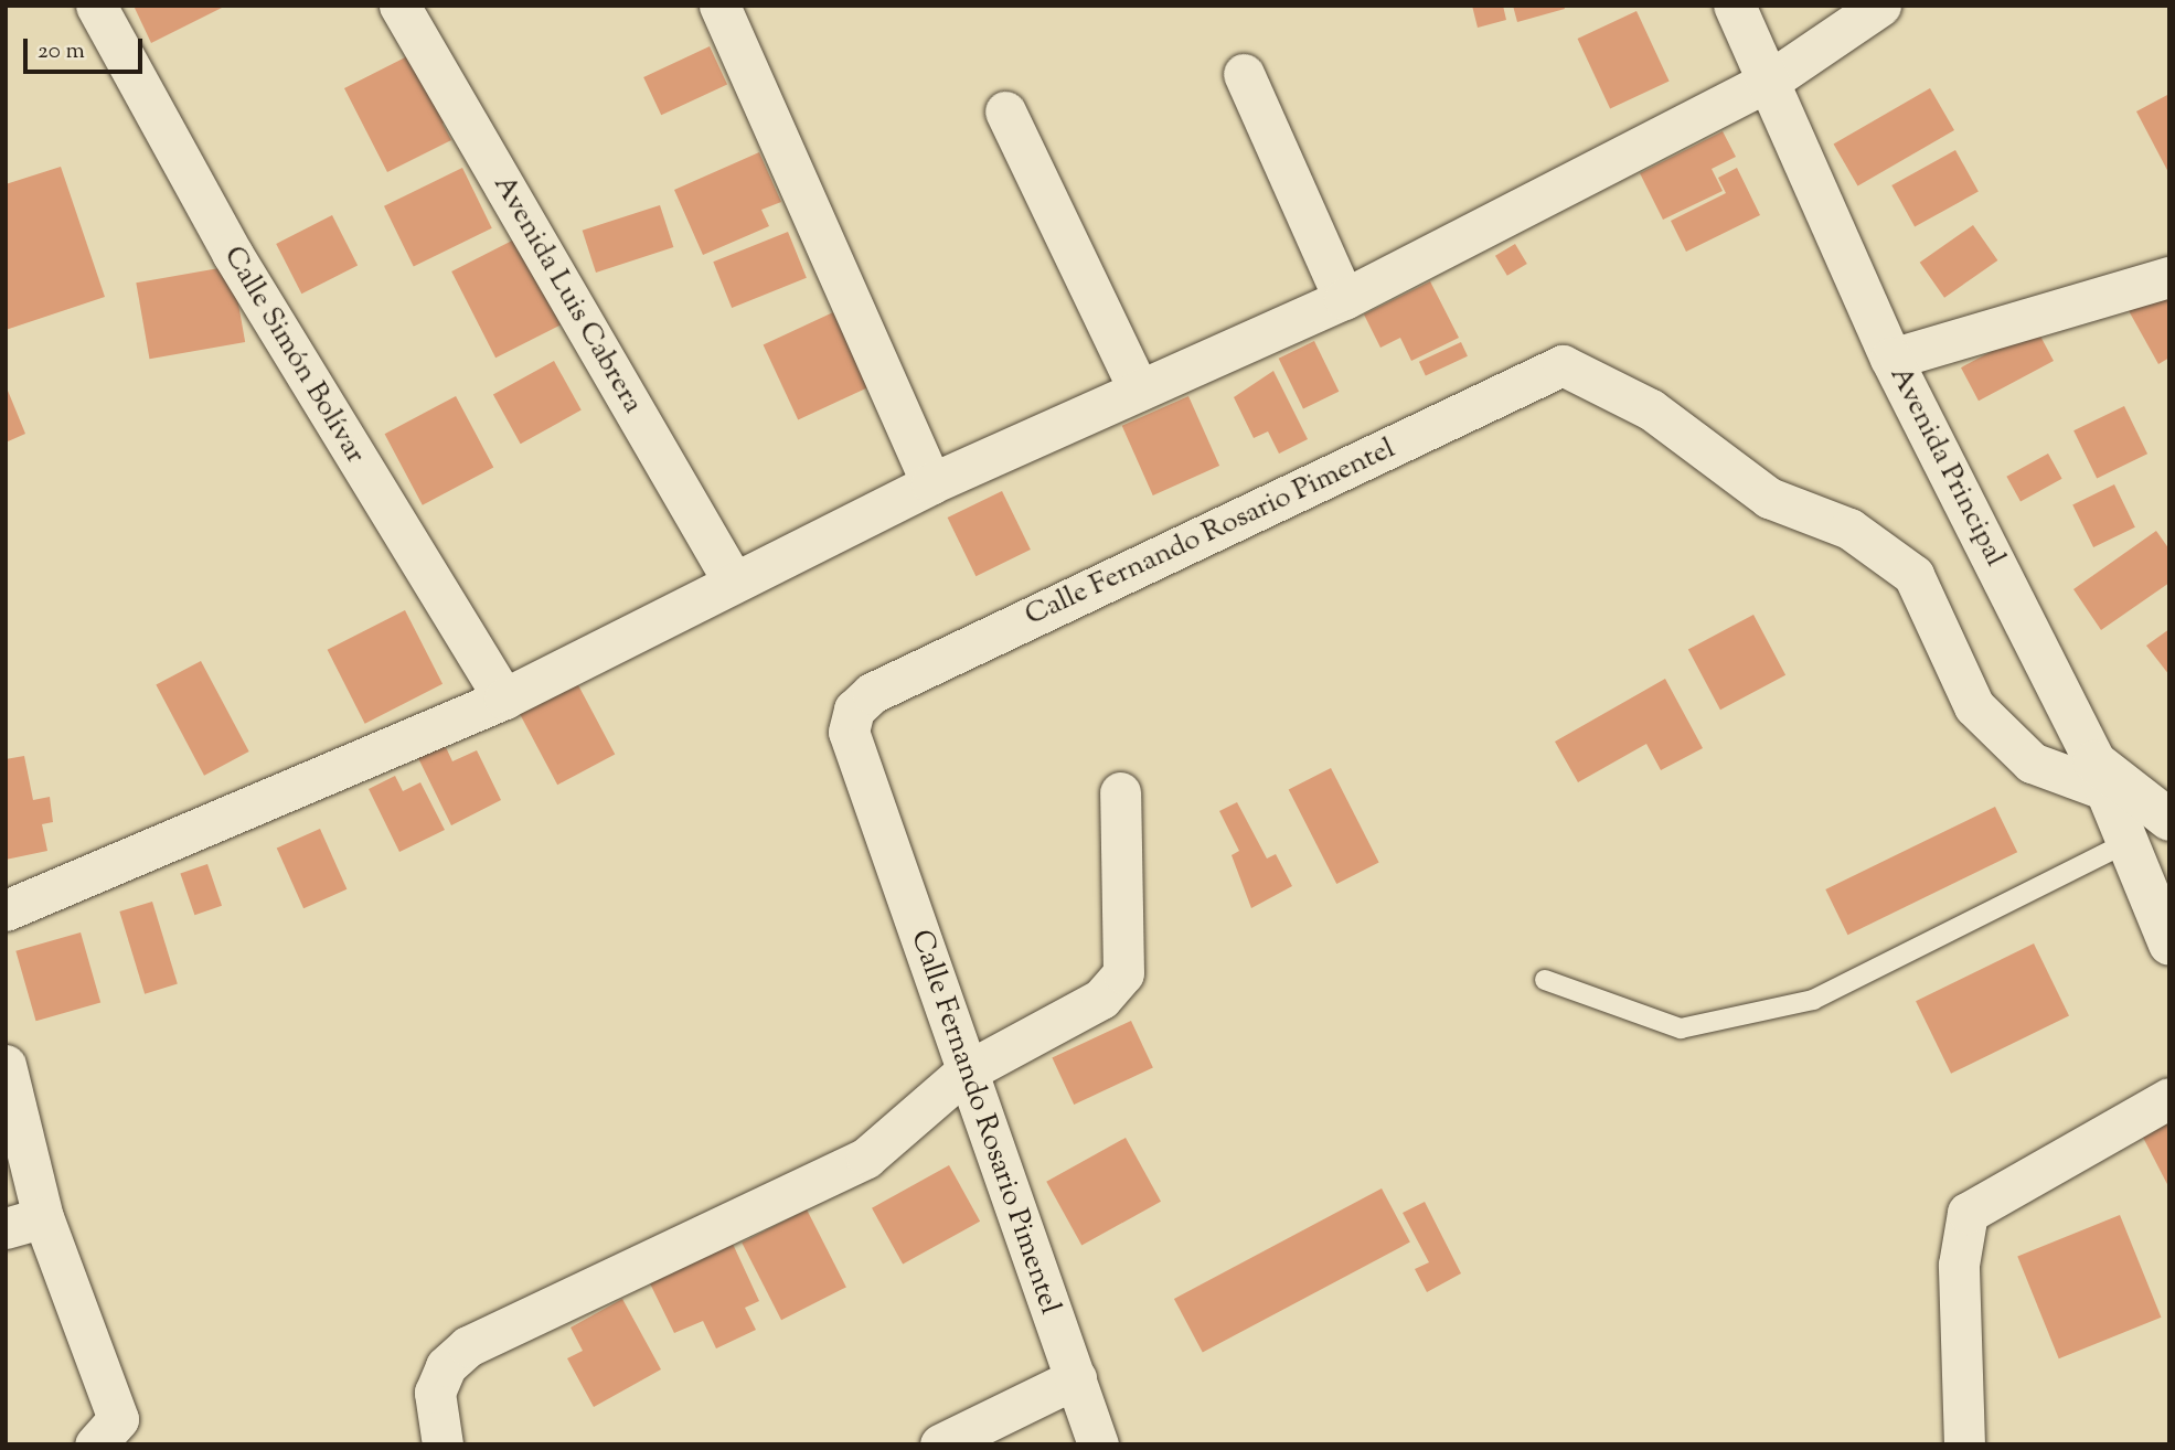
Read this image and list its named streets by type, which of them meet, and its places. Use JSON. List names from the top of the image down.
{
  "streets": {
    "main road": ["Avenida Principal"],
    "street": ["Avenida Luis Cabrera", "Calle Simón Bolívar", "Calle Fernando Rosario Pimentel"]
  },
  "crossings": [
    ["Avenida Principal", "Calle Fernando Rosario Pimentel"]
  ],
  "scale_bar": "20 m"
}
